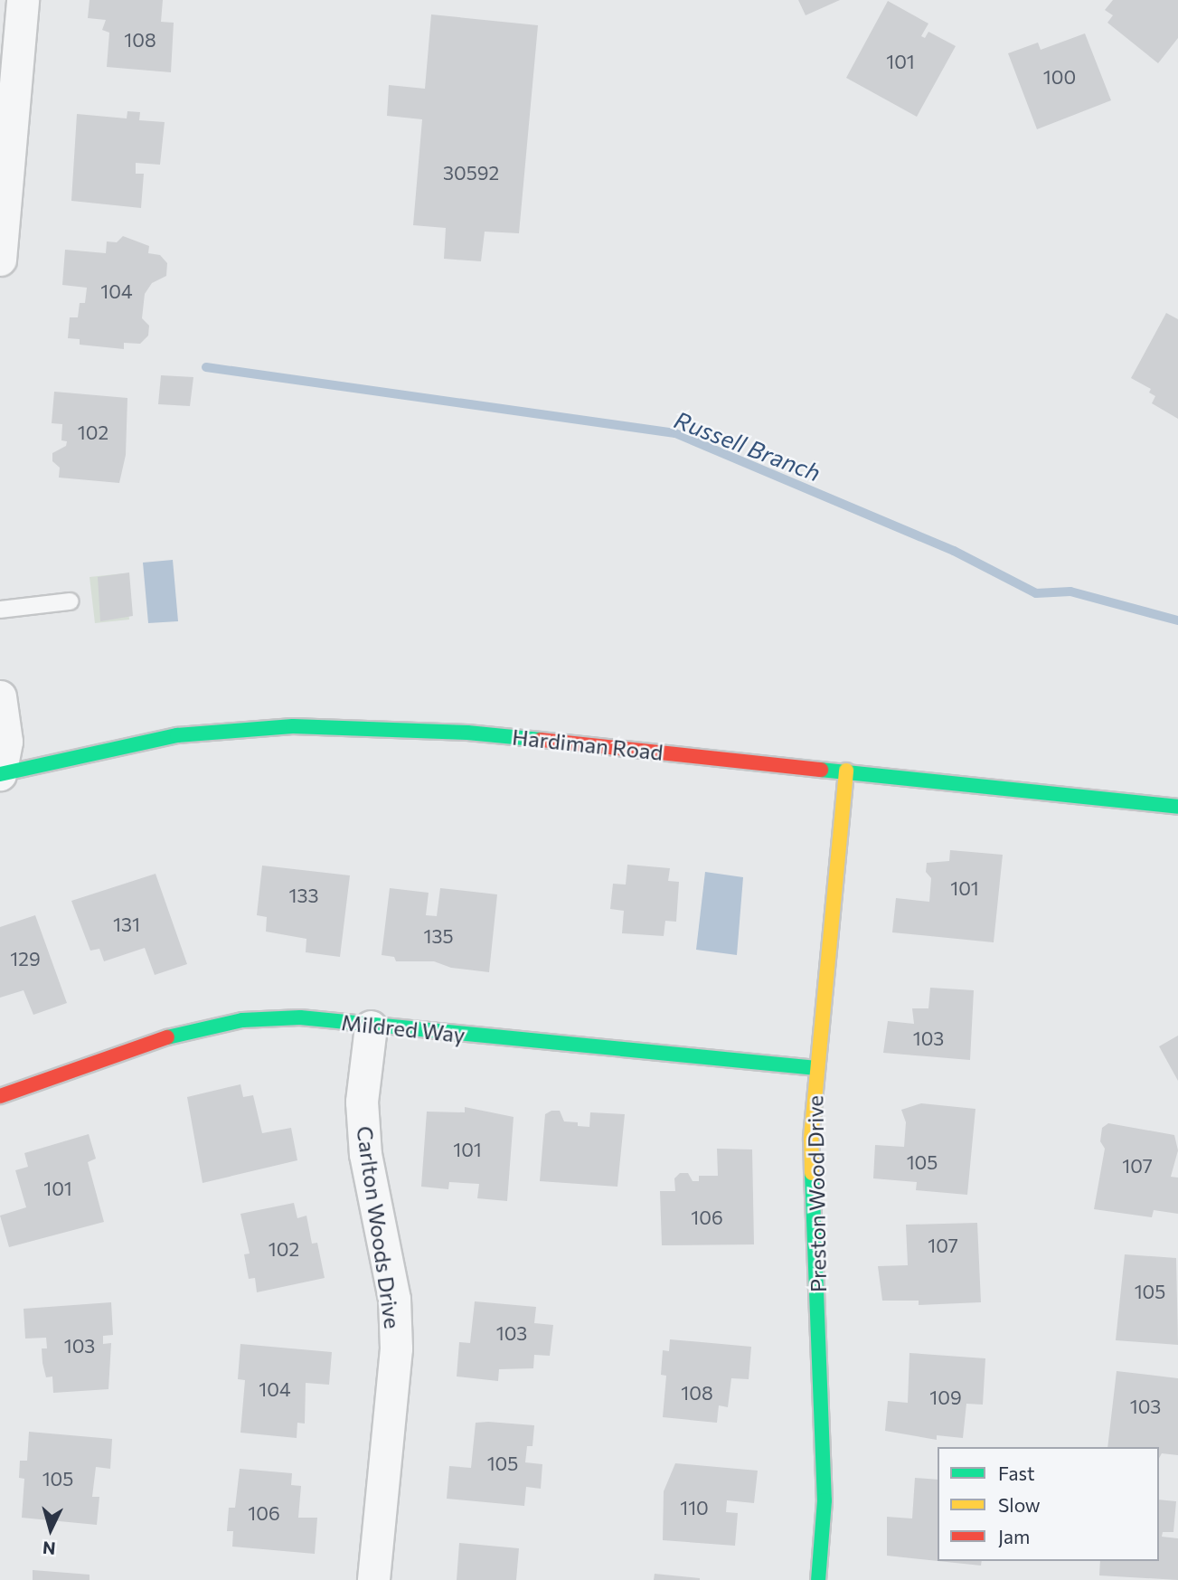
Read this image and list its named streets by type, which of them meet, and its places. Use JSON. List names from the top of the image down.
{
  "streets": {
    "street": [
      "Hardiman Road",
      "Mildred Way",
      "Preston Wood Drive",
      "Carlton Woods Drive"
    ]
  },
  "crossings": [
    ["Hardiman Road", "Preston Wood Drive"],
    ["Mildred Way", "Preston Wood Drive"],
    ["Mildred Way", "Carlton Woods Drive"]
  ],
  "water": ["Russell Branch"],
  "house_numbers": [
    "108",
    "101",
    "100",
    "30592",
    "104",
    "102",
    "101",
    "133",
    "131",
    "135",
    "129",
    "103",
    "101",
    "105",
    "107",
    "101",
    "106",
    "107",
    "102",
    "105",
    "103",
    "103",
    "104",
    "108",
    "109",
    "103",
    "105",
    "105",
    "110",
    "106"
  ],
  "legend": ["Fast", "Slow", "Jam"],
  "north": "bottom"
}
